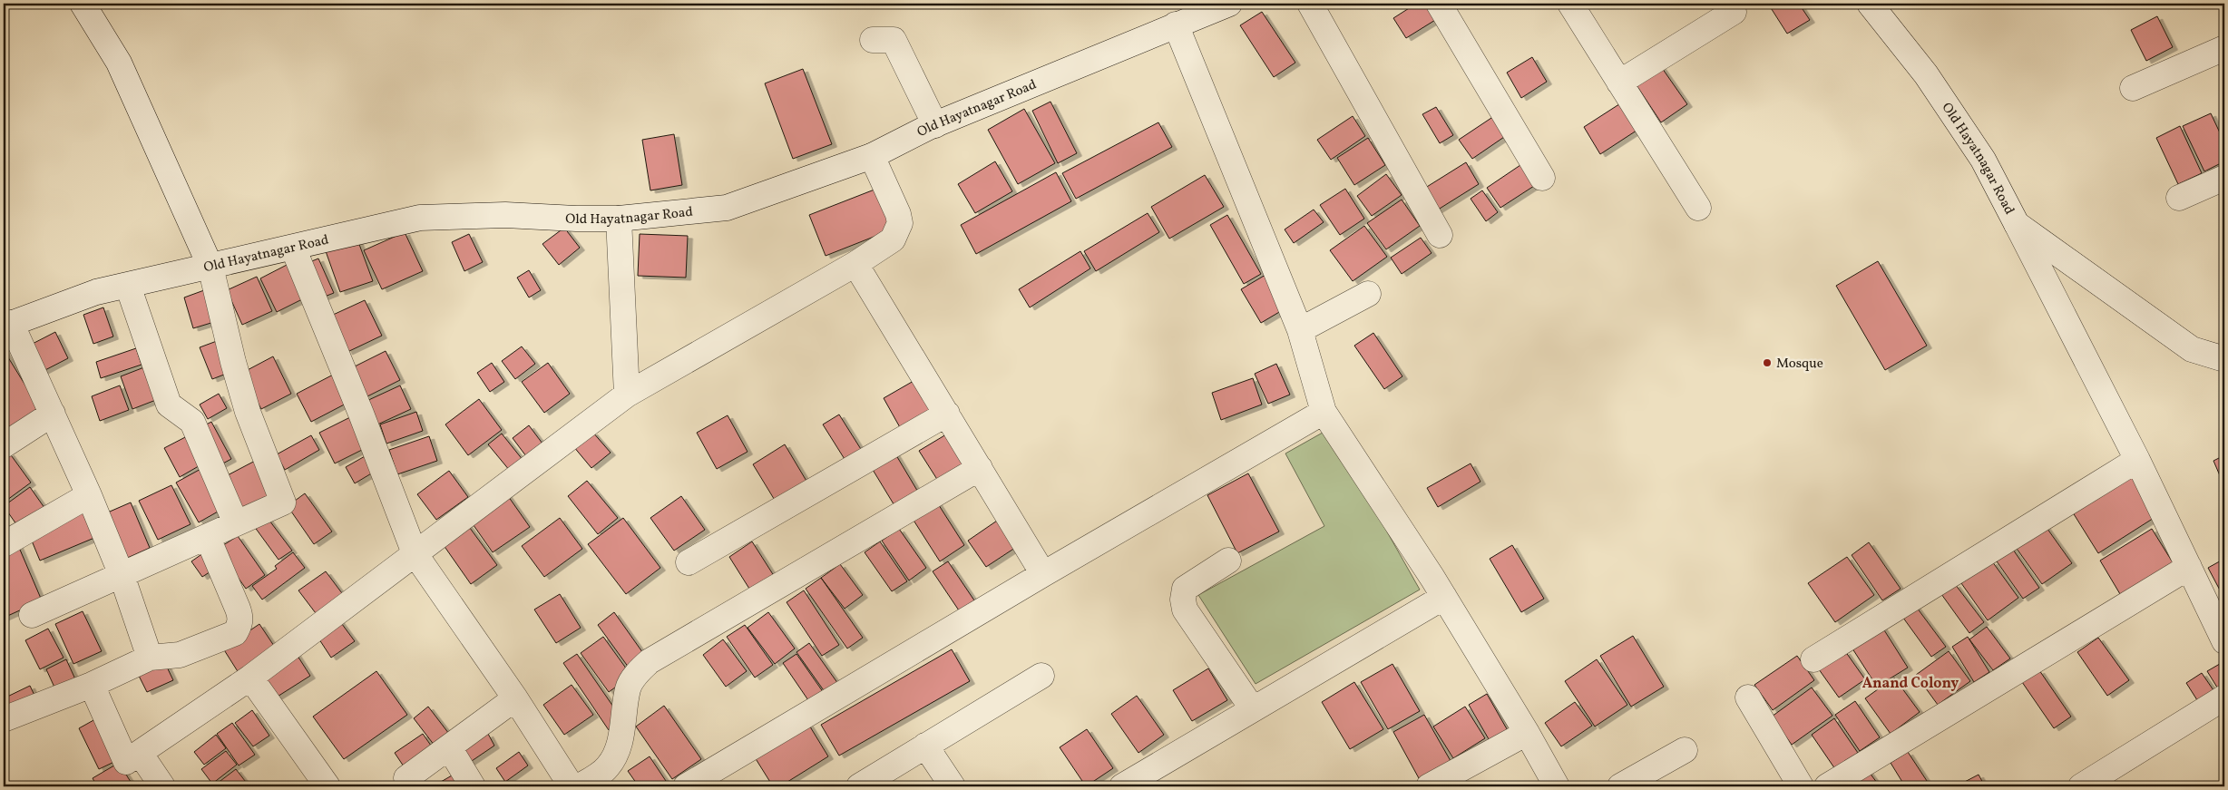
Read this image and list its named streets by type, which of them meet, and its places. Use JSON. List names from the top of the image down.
{
  "streets": {
    "street": ["Old Hayatnagar Road"]
  },
  "districts": ["Anand Colony"],
  "places": ["Mosque"]
}
